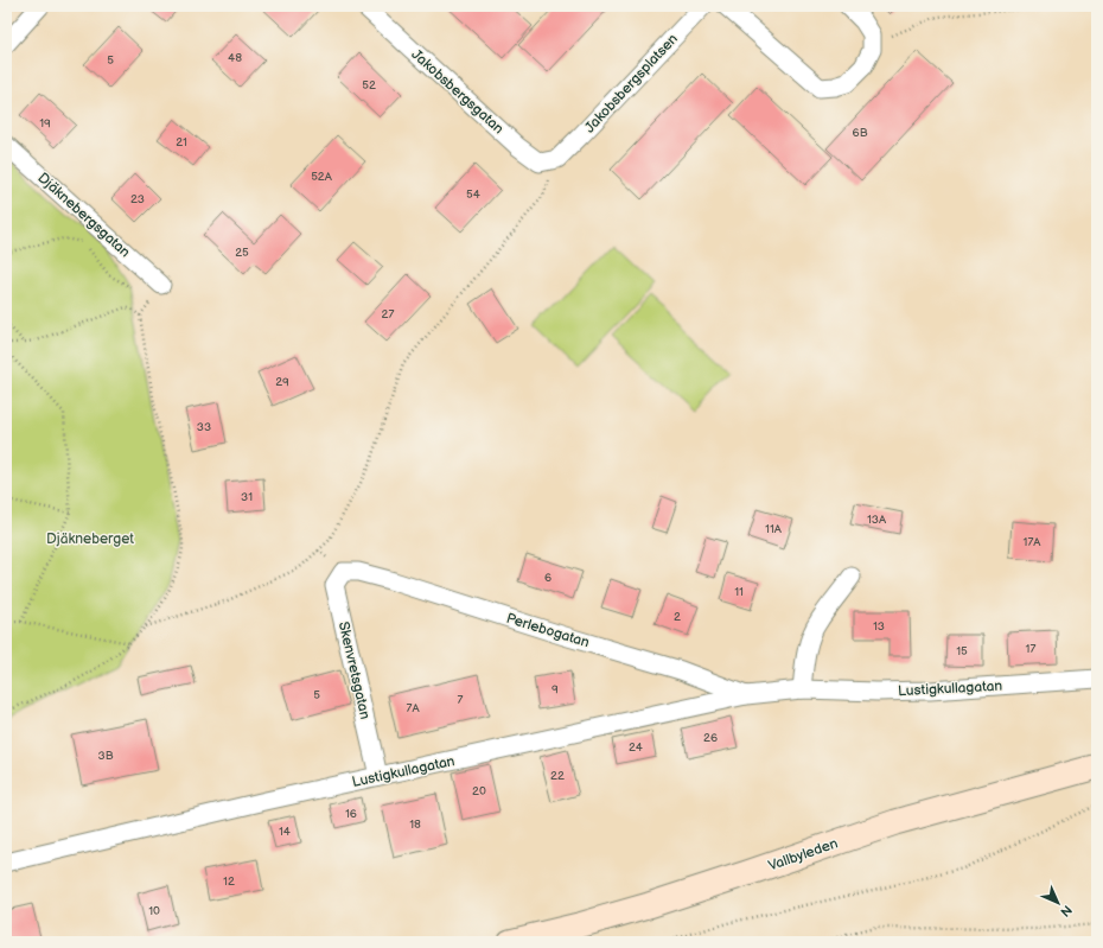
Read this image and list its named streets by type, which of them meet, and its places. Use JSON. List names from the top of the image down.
{
  "streets": {
    "main road": ["Vallbyleden"],
    "street": [
      "Jakobsbergsplatsen",
      "Jakobsbergsgatan",
      "Djäknebergsgatan",
      "Perlebogatan",
      "Skenvretsgatan",
      "Lustigkullagatan"
    ]
  },
  "crossings": [
    ["Jakobsbergsplatsen", "Jakobsbergsgatan"],
    ["Perlebogatan", "Skenvretsgatan"],
    ["Perlebogatan", "Lustigkullagatan"],
    ["Skenvretsgatan", "Lustigkullagatan"]
  ],
  "parks": ["Djäkneberget"],
  "house_numbers": [
    "48",
    "5",
    "52",
    "19",
    "6B",
    "21",
    "52A",
    "54",
    "23",
    "25",
    "27",
    "29",
    "33",
    "31",
    "13A",
    "11A",
    "17A",
    "6",
    "11",
    "2",
    "13",
    "17",
    "15",
    "9",
    "5",
    "7",
    "7A",
    "26",
    "24",
    "3B",
    "22",
    "20",
    "16",
    "18",
    "14",
    "12",
    "10"
  ],
  "north": "bottom right"
}
